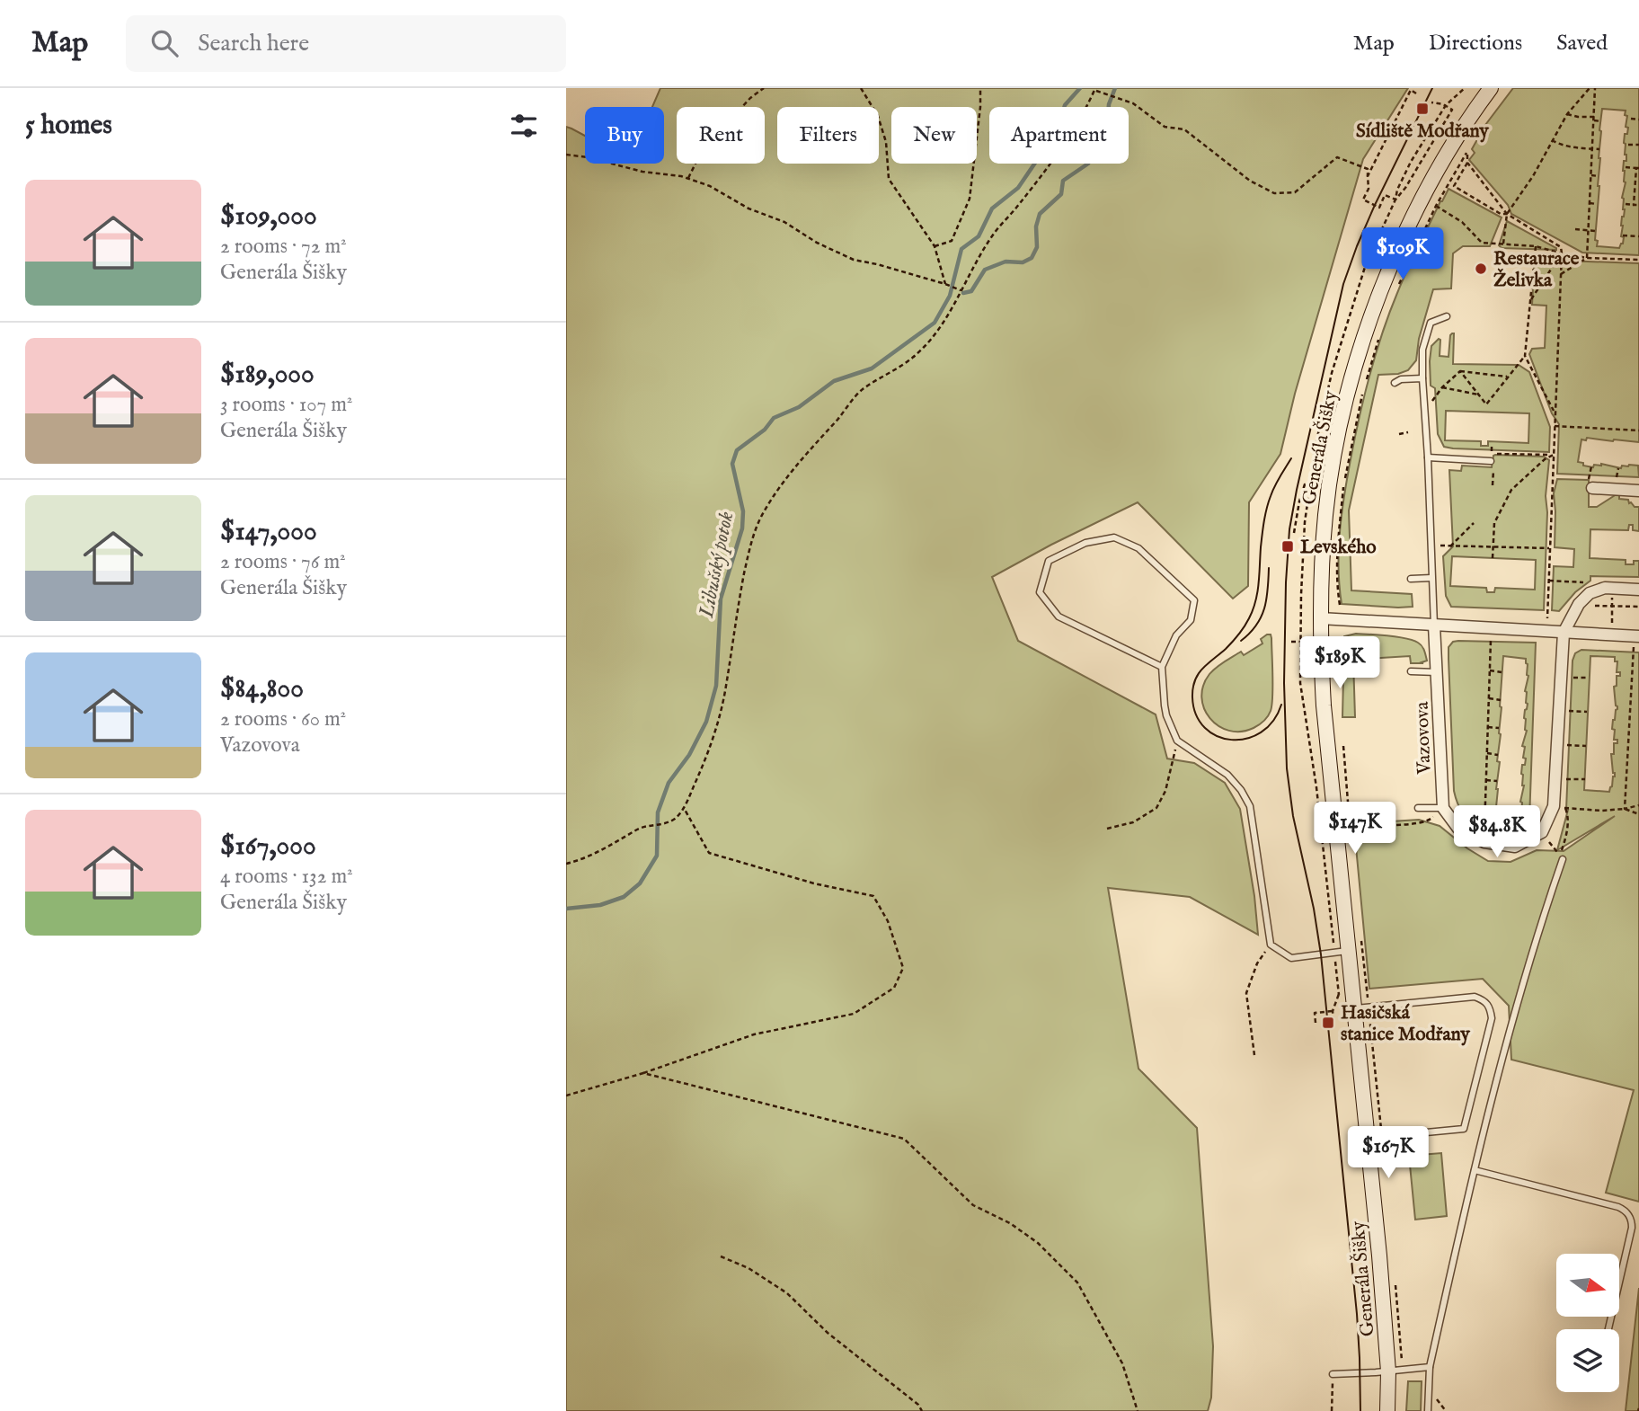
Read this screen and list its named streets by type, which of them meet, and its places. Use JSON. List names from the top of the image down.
{
  "streets": {
    "main road": ["Generála Šišky"],
    "street": ["Vazovova"]
  },
  "water": ["Libušský potok"],
  "places": {
    "transit": ["Sídliště Modřany", "Levského", "Hasičská stanice Modřany"],
    "other": ["Restaurace Želivka"]
  },
  "north": "right",
  "page": {
    "header": "Map",
    "search": "Search here",
    "nav": ["Map", "Directions", "Saved"],
    "heading": "5 homes",
    "chip": [
      "Buy",
      "Rent",
      "Filters",
      "New",
      "Apartment"
    ],
    "list": [
      {
        "name": "$109,000",
        "note": "2 rooms · 72 m² · Generála Šišky"
      },
      {
        "name": "$189,000",
        "note": "3 rooms · 107 m² · Generála Šišky"
      },
      {
        "name": "$147,000",
        "note": "2 rooms · 76 m² · Generála Šišky"
      },
      {
        "name": "$84,800",
        "note": "2 rooms · 60 m² · Vazovova"
      },
      {
        "name": "$167,000",
        "note": "4 rooms · 132 m² · Generála Šišky"
      }
    ],
    "price": [
      "$109K",
      "$189K",
      "$147K",
      "$84.8K",
      "$167K"
    ]
  }
}
